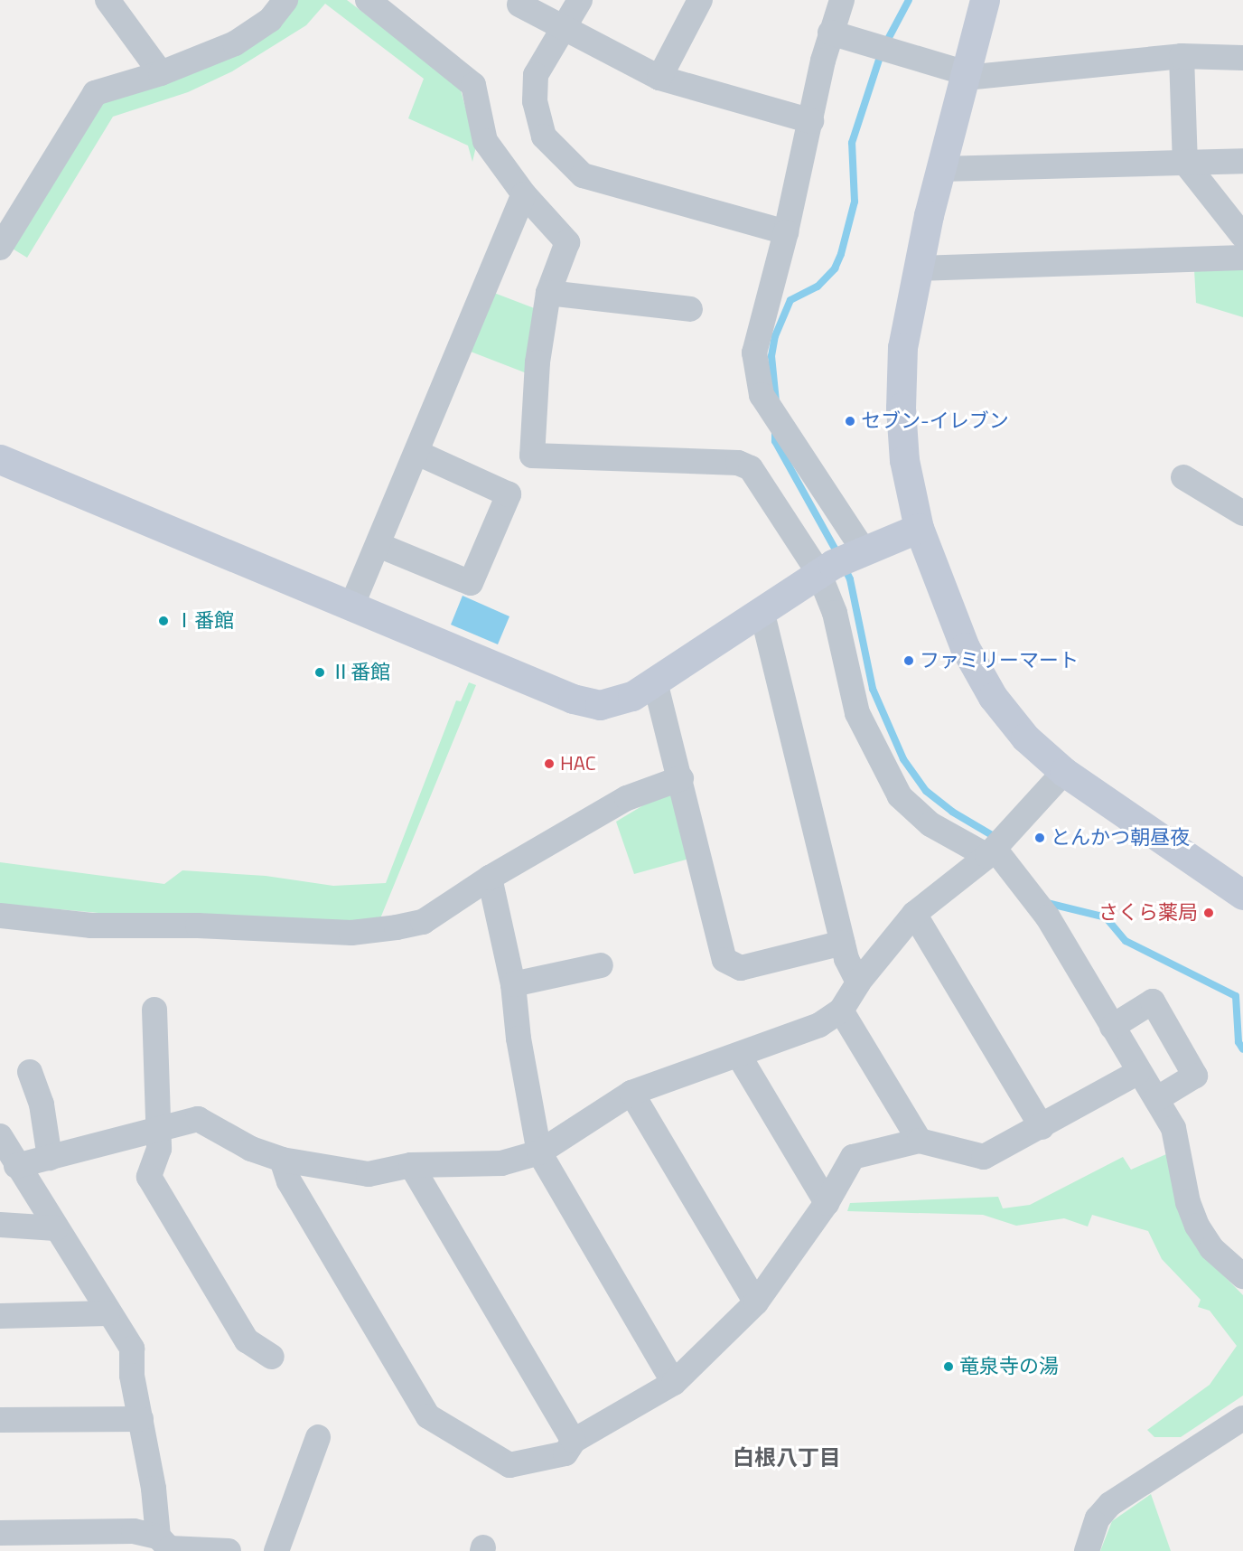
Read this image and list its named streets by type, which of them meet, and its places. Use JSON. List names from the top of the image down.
{
  "districts": ["白根八丁目"],
  "places": [
    "セブン-イレブン",
    "Ⅰ番館",
    "ファミリーマート",
    "Ⅱ番館",
    "HAC",
    "とんかつ朝昼夜",
    "さくら薬局",
    "竜泉寺の湯"
  ]
}
